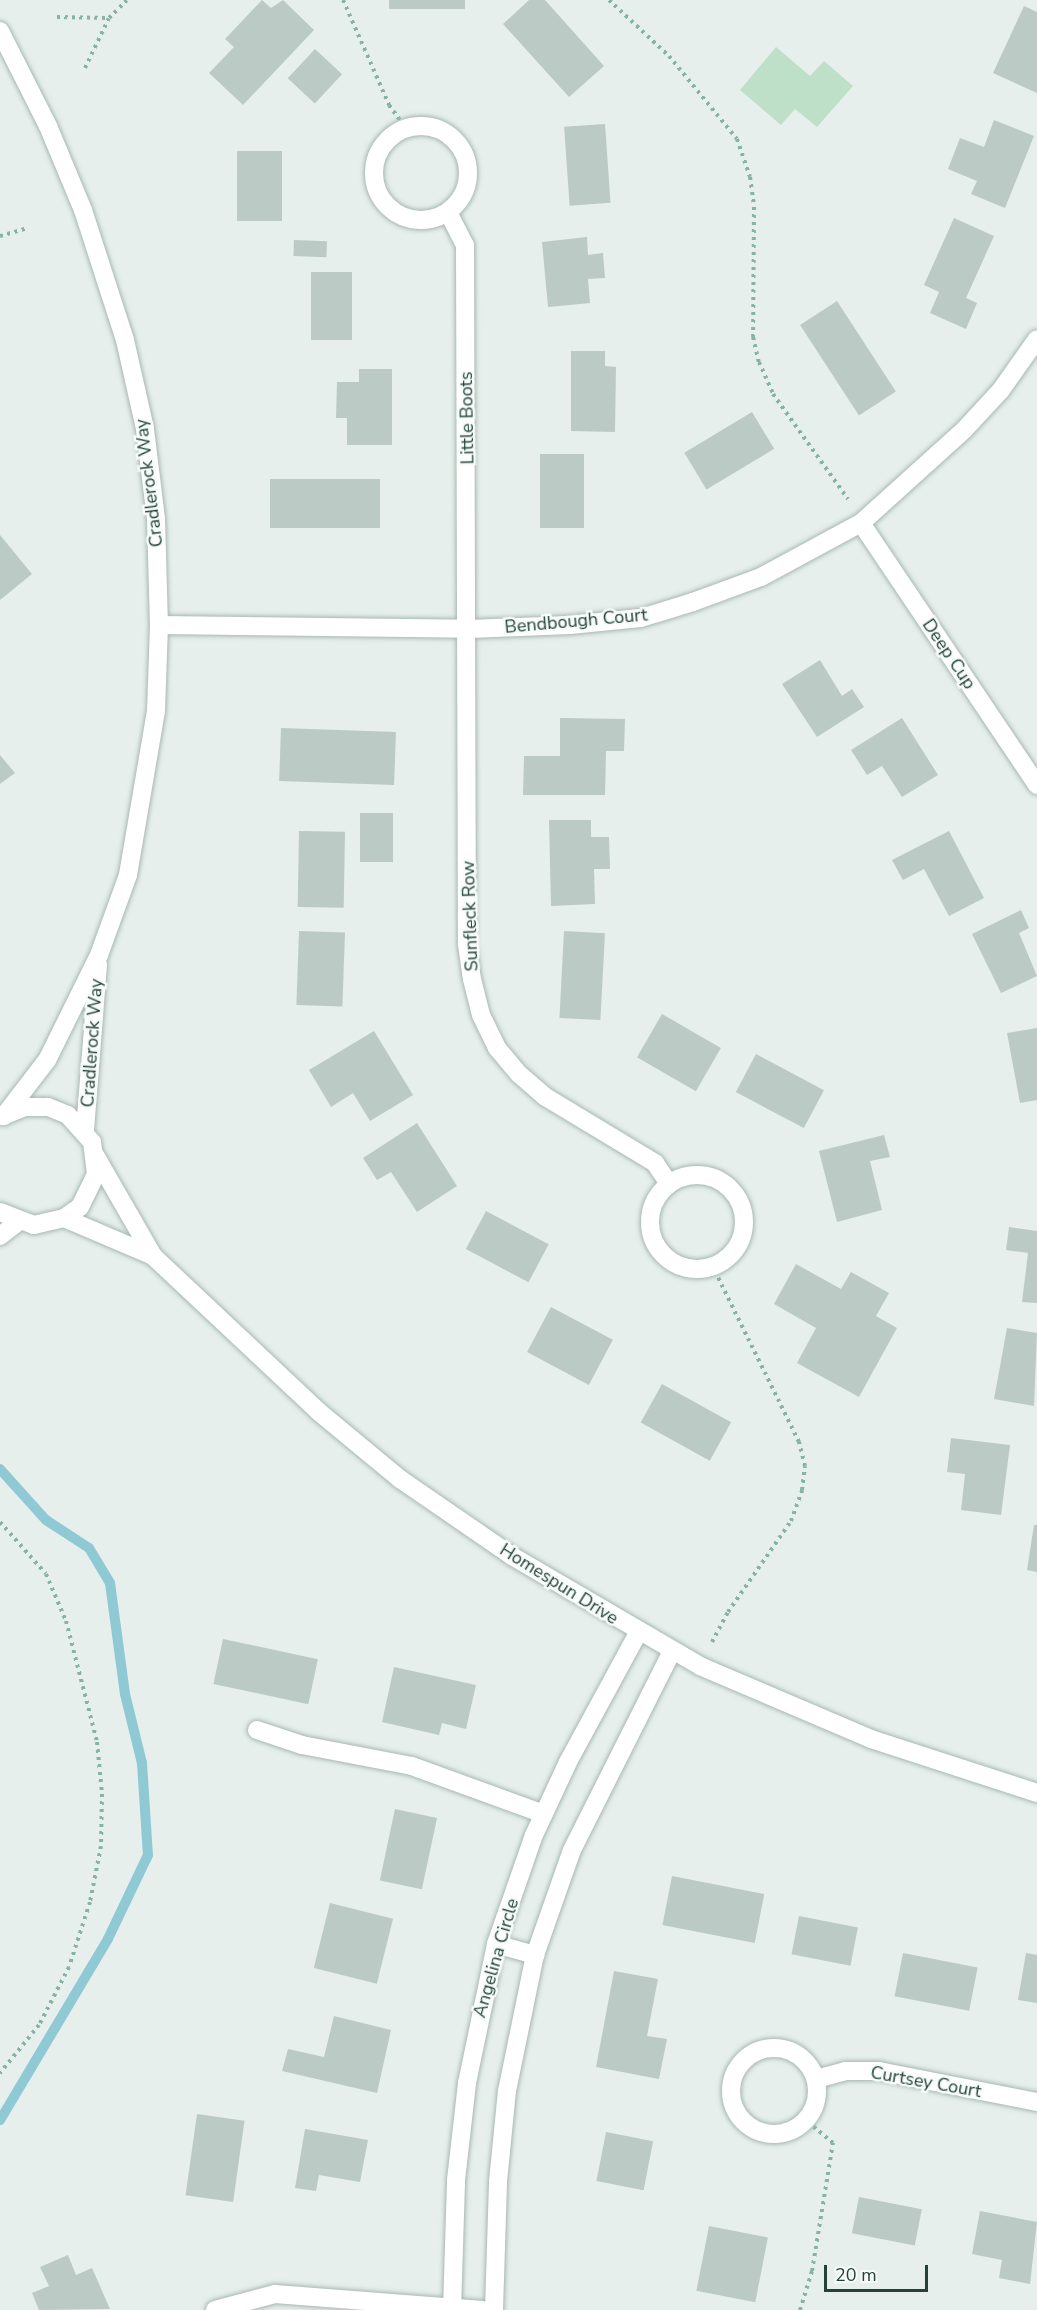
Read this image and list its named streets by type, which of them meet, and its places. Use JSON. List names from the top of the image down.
{
  "streets": {
    "street": [
      "Little Boots",
      "Cradlerock Way",
      "Bendbough Court",
      "Deep Cup",
      "Sunfleck Row",
      "Homespun Drive",
      "Angelina Circle",
      "Curtsey Court"
    ]
  },
  "crossings": [
    ["Little Boots", "Bendbough Court"],
    ["Little Boots", "Sunfleck Row"],
    ["Cradlerock Way", "Bendbough Court"],
    ["Cradlerock Way", "Homespun Drive"],
    ["Bendbough Court", "Deep Cup"],
    ["Bendbough Court", "Sunfleck Row"],
    ["Homespun Drive", "Angelina Circle"]
  ],
  "scale_bar": "20 m"
}
